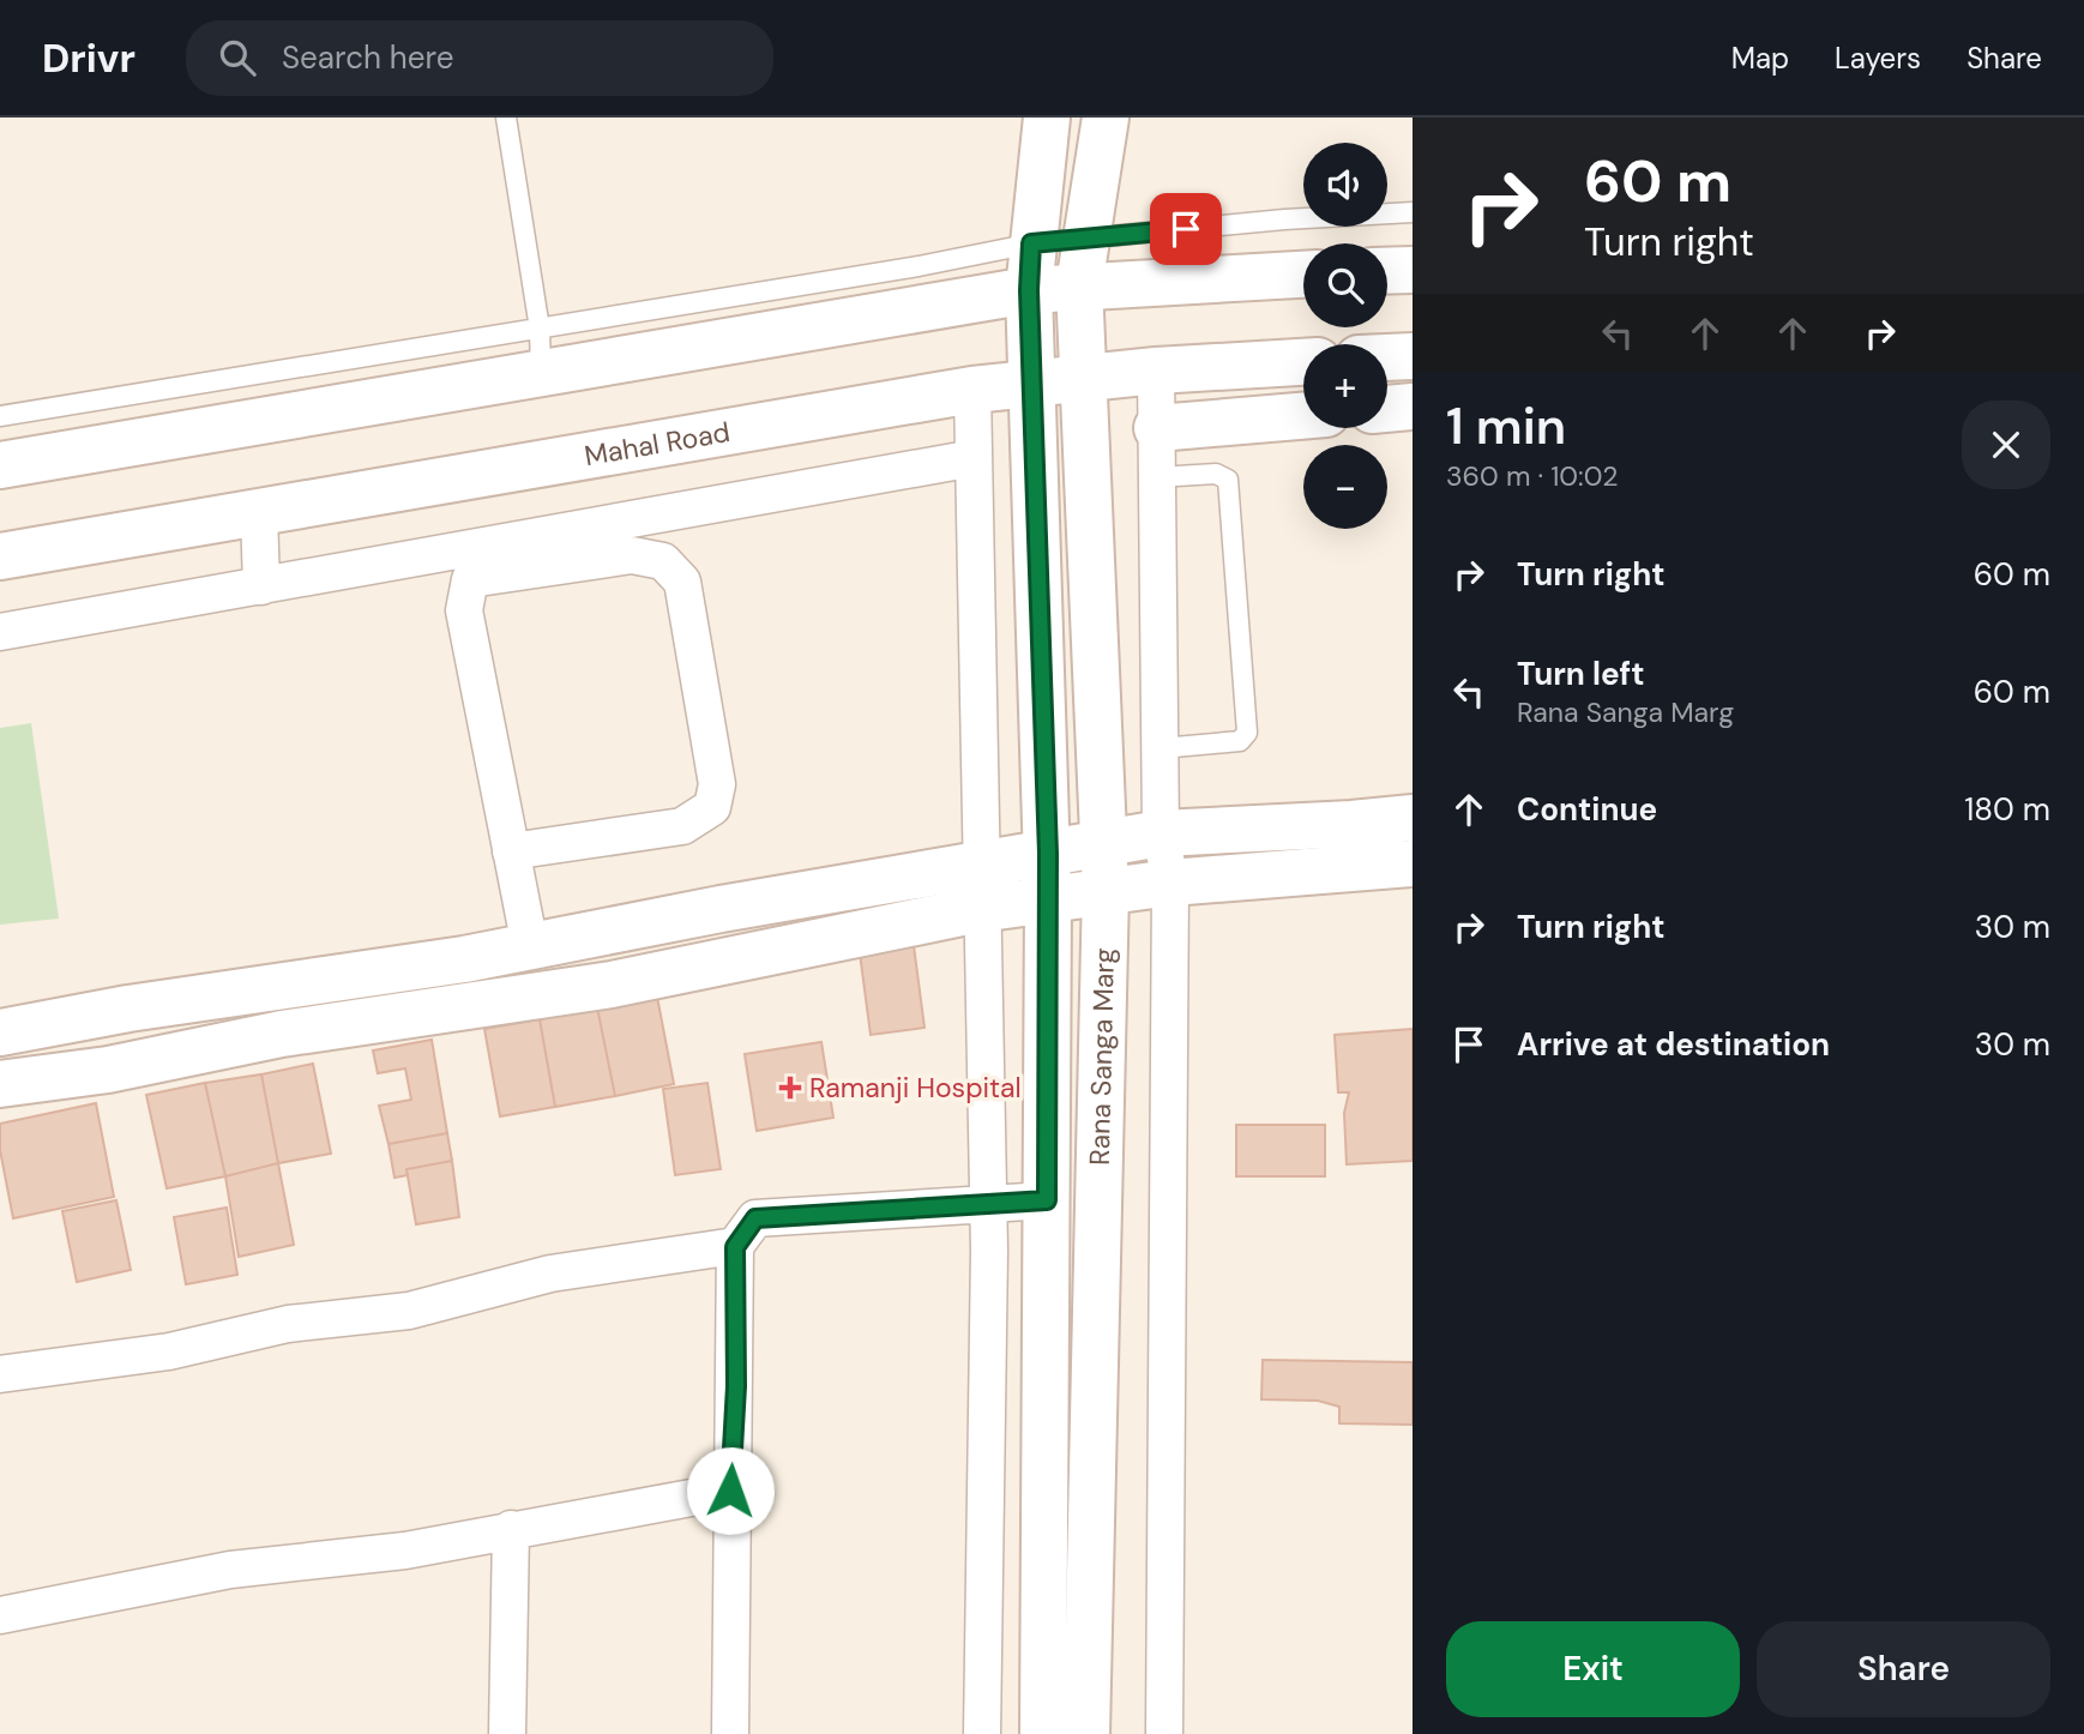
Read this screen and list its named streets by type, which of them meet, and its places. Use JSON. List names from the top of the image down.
{
  "streets": {
    "main road": ["Mahal Road", "Rana Sanga Marg"]
  },
  "crossings": [
    ["Mahal Road", "Rana Sanga Marg"]
  ],
  "places": {
    "health": ["Ramanji Hospital"]
  },
  "page": {
    "header": "Drivr",
    "search": "Search here",
    "nav": ["Map", "Layers", "Share"],
    "turn": ["60 m", "Turn right"],
    "map_buttons": ["+", "−"],
    "heading": ["1 min", "360 m · 10:02"],
    "list": [
      {
        "name": "Turn right",
        "value": "60 m"
      },
      {
        "name": "Turn left",
        "note": "Rana Sanga Marg",
        "value": "60 m"
      },
      {
        "name": "Continue",
        "value": "180 m"
      },
      {
        "name": "Turn right",
        "value": "30 m"
      },
      {
        "name": "Arrive at destination",
        "value": "30 m"
      }
    ],
    "buttons": ["Exit", "Share"]
  }
}
